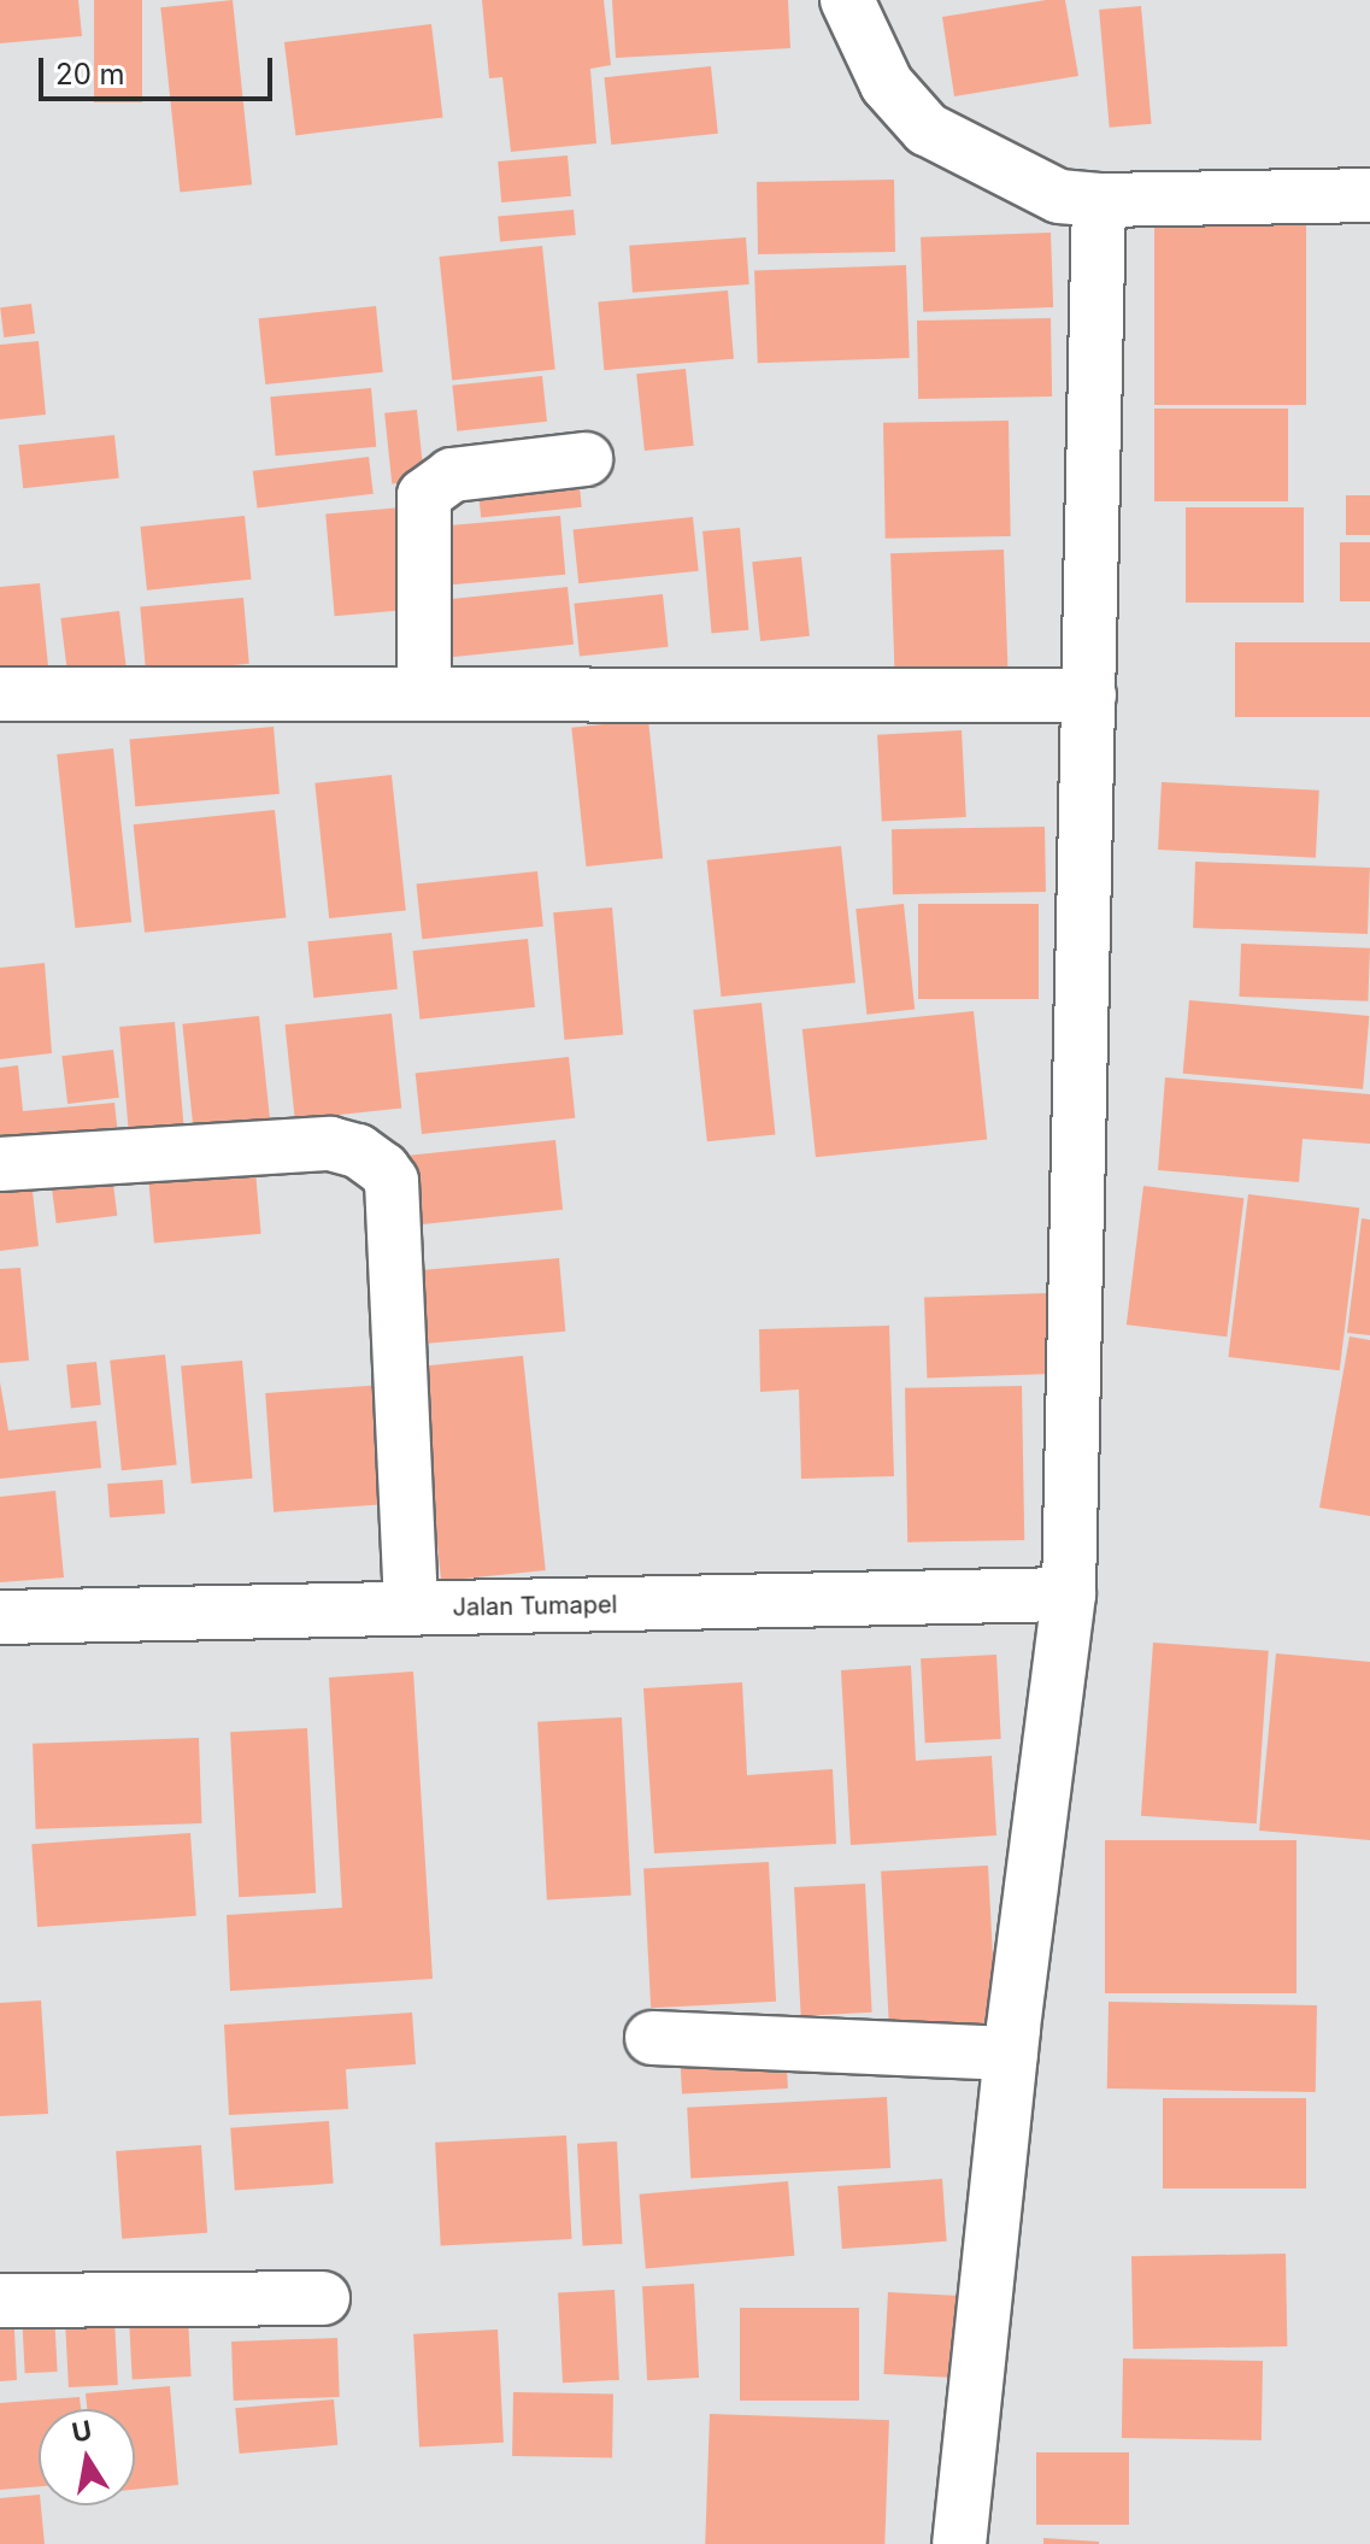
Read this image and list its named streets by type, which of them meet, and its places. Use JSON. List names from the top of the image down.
{
  "streets": {
    "street": ["Jalan Tumapel"]
  },
  "scale_bar": "20 m",
  "north": "top"
}
